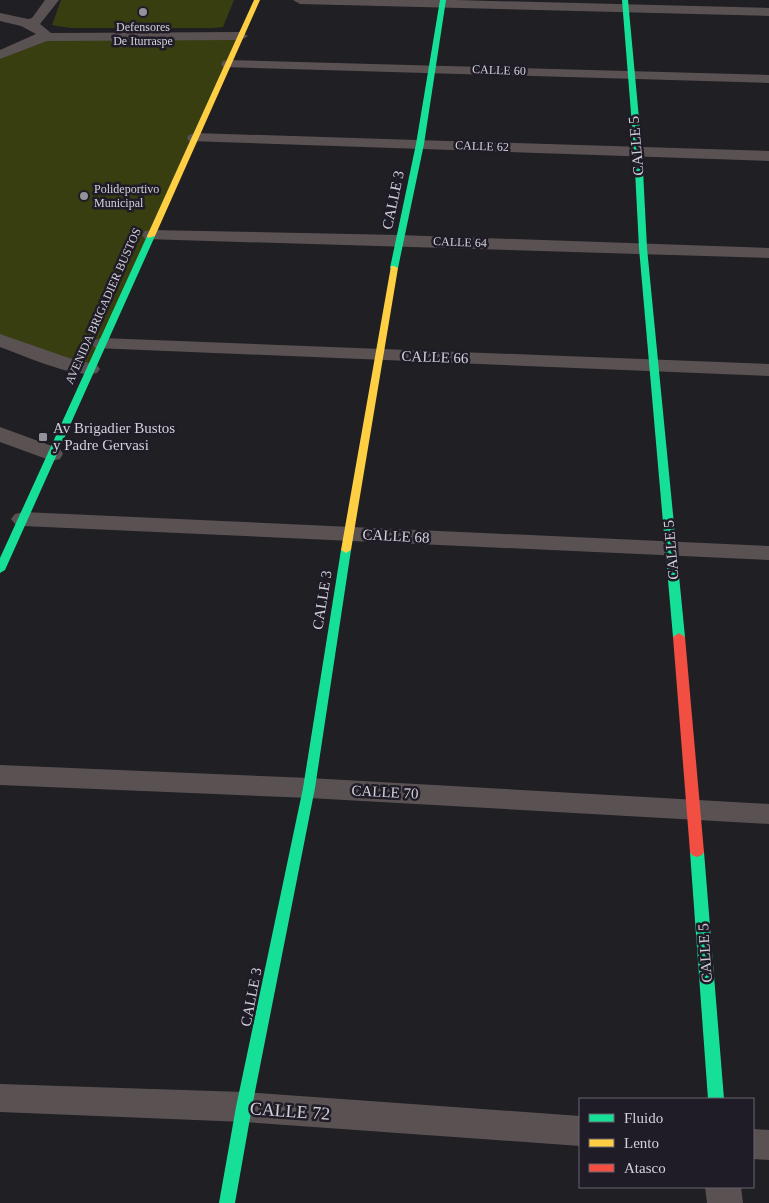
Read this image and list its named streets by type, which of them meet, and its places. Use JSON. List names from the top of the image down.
{
  "streets": {
    "street": [
      "CALLE 60",
      "CALLE 62",
      "CALLE 5",
      "CALLE 3",
      "CALLE 64",
      "AVENIDA BRIGADIER BUSTOS",
      "CALLE 66",
      "CALLE 68",
      "CALLE 70",
      "CALLE 72"
    ]
  },
  "crossings": [
    ["CALLE 60", "CALLE 5"],
    ["CALLE 60", "CALLE 3"],
    ["CALLE 60", "AVENIDA BRIGADIER BUSTOS"],
    ["CALLE 62", "CALLE 5"],
    ["CALLE 62", "CALLE 3"],
    ["CALLE 62", "AVENIDA BRIGADIER BUSTOS"],
    ["CALLE 5", "CALLE 64"],
    ["CALLE 5", "CALLE 66"],
    ["CALLE 5", "CALLE 68"],
    ["CALLE 5", "CALLE 70"],
    ["CALLE 3", "CALLE 64"],
    ["CALLE 3", "CALLE 66"],
    ["CALLE 3", "CALLE 68"],
    ["CALLE 3", "CALLE 70"],
    ["CALLE 3", "CALLE 72"],
    ["CALLE 64", "AVENIDA BRIGADIER BUSTOS"],
    ["AVENIDA BRIGADIER BUSTOS", "CALLE 66"],
    ["AVENIDA BRIGADIER BUSTOS", "CALLE 68"]
  ],
  "places": {
    "other": ["Defensores De Iturraspe", "Polideportivo Municipal"],
    "transit": ["Av Brigadier Bustos y Padre Gervasi"]
  },
  "legend": ["Fluido", "Lento", "Atasco"]
}
